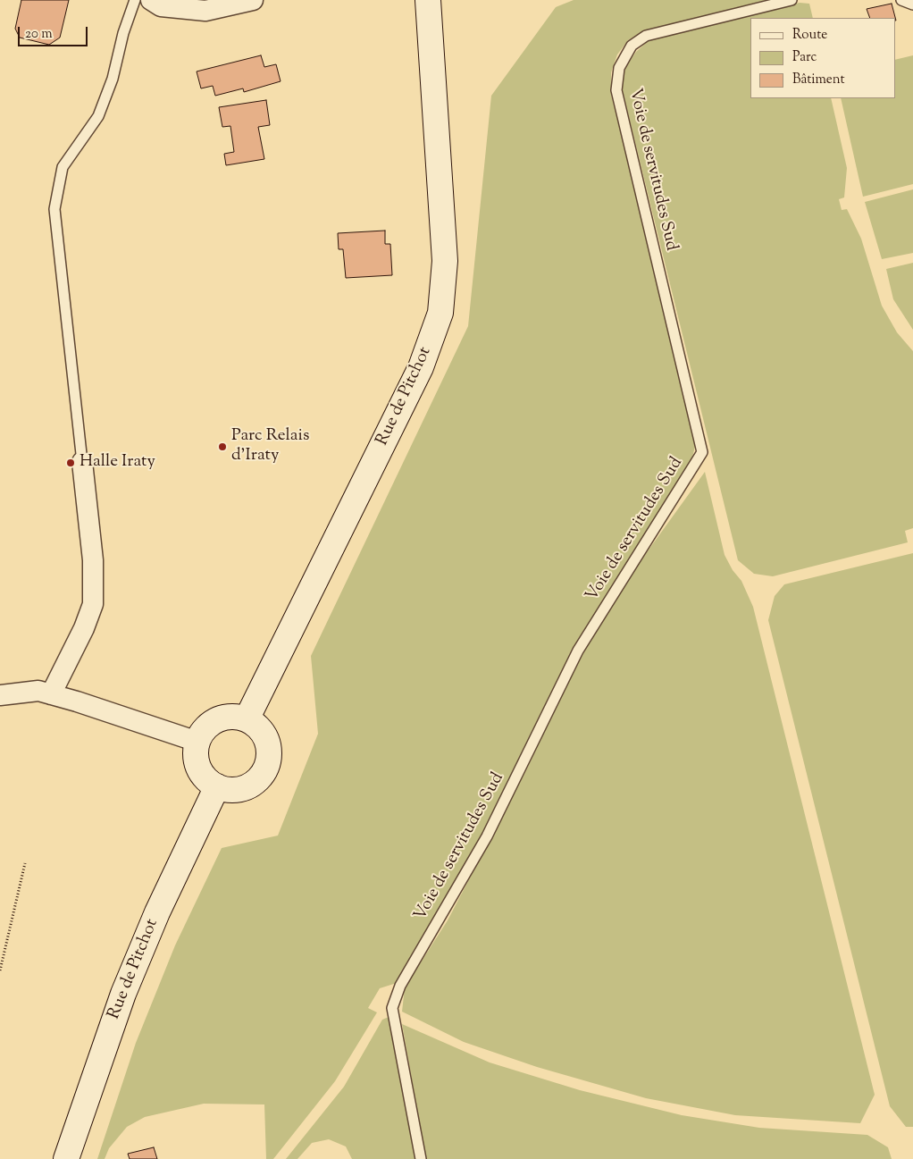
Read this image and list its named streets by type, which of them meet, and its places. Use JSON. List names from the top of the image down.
{
  "streets": {
    "street": ["Rue de Pitchot"],
    "lane": ["Voie de servitudes Sud"]
  },
  "places": ["Parc Relais d’Iraty", "Halle Iraty"],
  "legend": ["Route", "Parc", "Bâtiment"],
  "scale_bar": "20 m"
}
